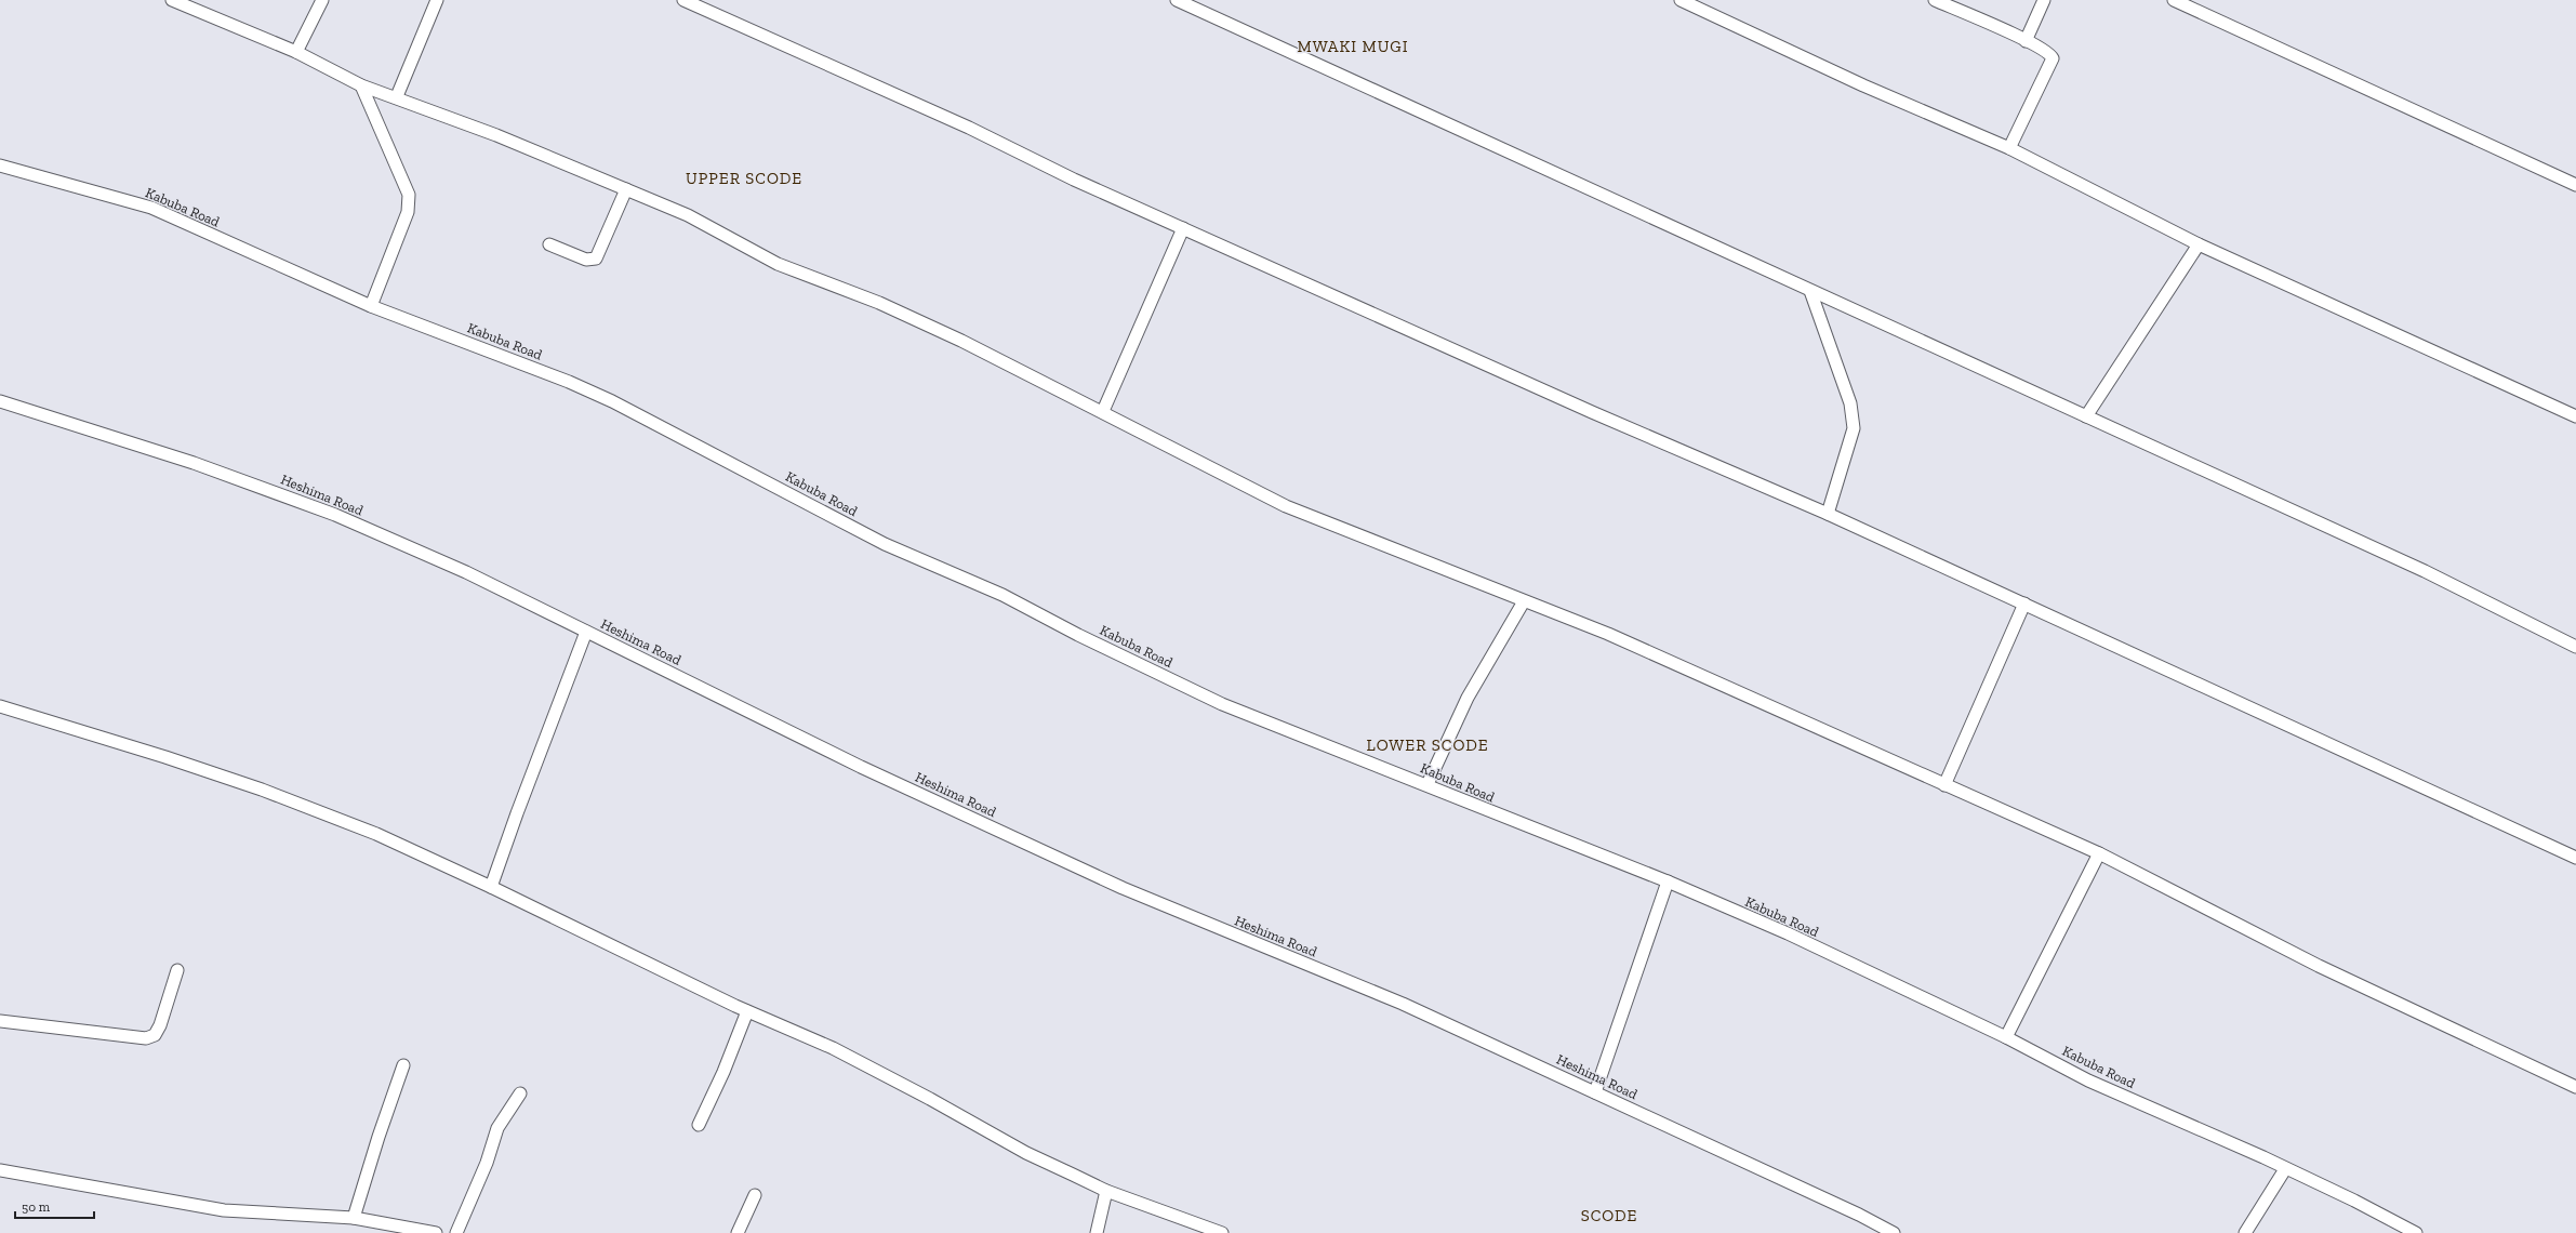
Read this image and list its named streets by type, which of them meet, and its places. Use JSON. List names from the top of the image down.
{
  "streets": {
    "street": ["Kabuba Road", "Heshima Road"]
  },
  "districts": [
    "MWAKI MUGI",
    "UPPER SCODE",
    "LOWER SCODE",
    "SCODE"
  ],
  "scale_bar": "50 m"
}
